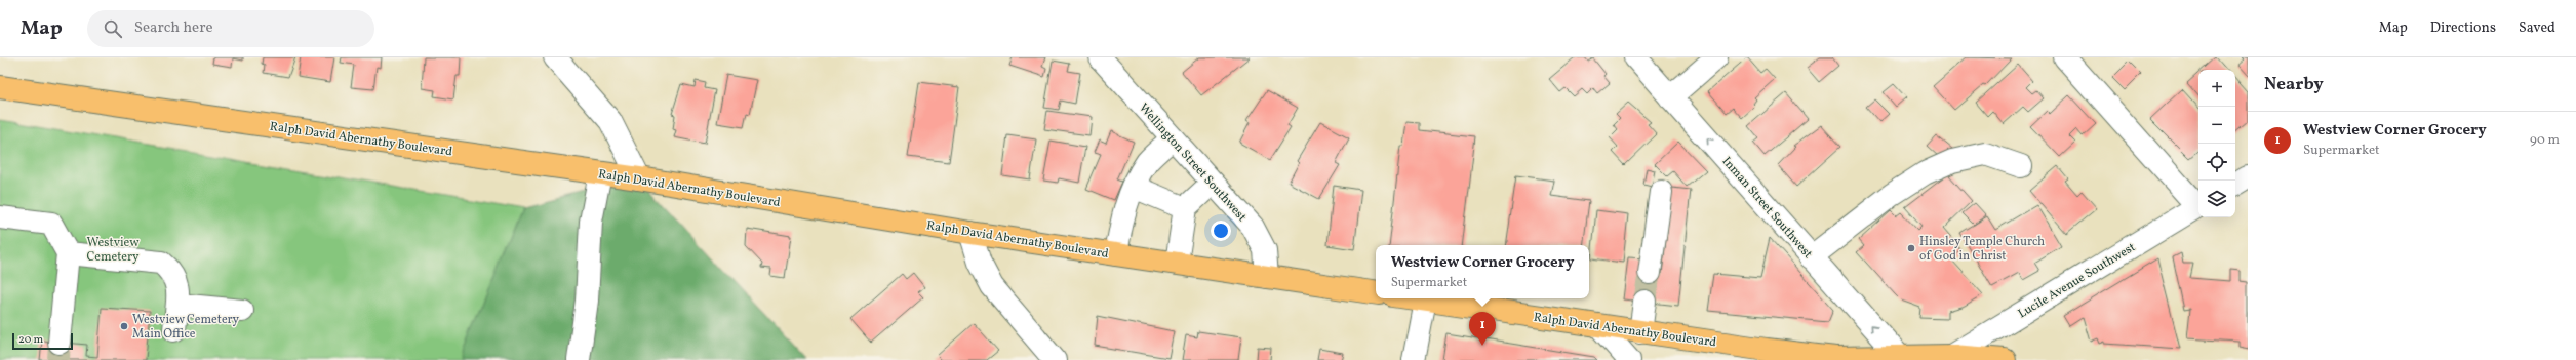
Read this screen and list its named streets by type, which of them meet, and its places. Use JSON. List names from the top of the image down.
{
  "streets": {
    "main road": ["Ralph David Abernathy Boulevard"],
    "street": ["Wellington Street Southwest", "Inman Street Southwest", "Lucile Avenue Southwest"]
  },
  "crossings": [
    ["Ralph David Abernathy Boulevard", "Wellington Street Southwest"],
    ["Ralph David Abernathy Boulevard", "Inman Street Southwest"],
    ["Ralph David Abernathy Boulevard", "Lucile Avenue Southwest"]
  ],
  "one_way": ["Inman Street Southwest"],
  "parks": ["Westview Cemetery"],
  "places": ["Hinsley Temple Church of God in Christ", "Westview Cemetery Main Office"],
  "scale_bar": "20 m",
  "page": {
    "header": "Map",
    "search": "Search here",
    "nav": ["Map", "Directions", "Saved"],
    "heading": "Nearby",
    "map_buttons": ["+", "−"],
    "list": [
      {
        "mark": "1",
        "name": "Westview Corner Grocery",
        "note": "Supermarket",
        "value": "90 m"
      }
    ],
    "popup": ["Westview Corner Grocery", "Supermarket"],
    "pins": "1",
    "scale": "20 m"
  }
}
